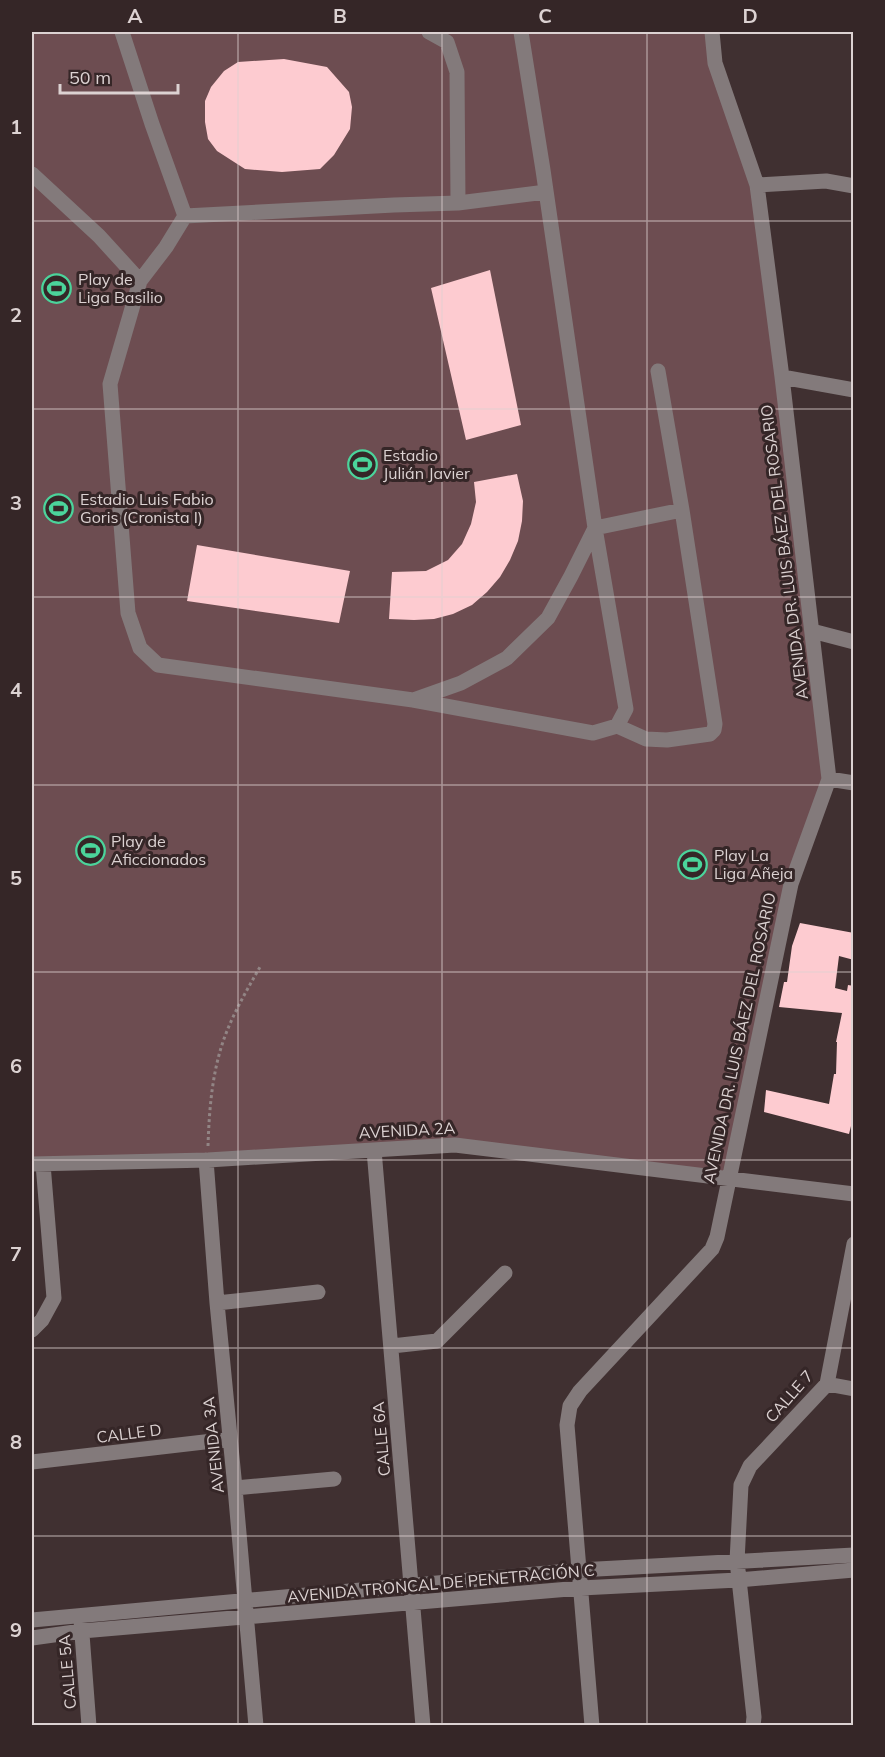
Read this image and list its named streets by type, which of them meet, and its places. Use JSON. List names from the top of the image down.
{
  "streets": {
    "street": [
      "AVENIDA DR. LUIS BÁEZ DEL ROSARIO",
      "AVENIDA 2A",
      "CALLE 7",
      "CALLE D",
      "CALLE 6A",
      "AVENIDA 3A",
      "AVENIDA TRONCAL DE PENETRACIÓN C",
      "CALLE 5A"
    ]
  },
  "crossings": [
    ["AVENIDA DR. LUIS BÁEZ DEL ROSARIO", "AVENIDA 2A"],
    ["AVENIDA DR. LUIS BÁEZ DEL ROSARIO", "AVENIDA TRONCAL DE PENETRACIÓN C"],
    ["AVENIDA 2A", "CALLE 6A"],
    ["AVENIDA 2A", "AVENIDA 3A"],
    ["CALLE 7", "AVENIDA TRONCAL DE PENETRACIÓN C"],
    ["CALLE D", "AVENIDA 3A"],
    ["CALLE 6A", "AVENIDA TRONCAL DE PENETRACIÓN C"],
    ["AVENIDA 3A", "AVENIDA TRONCAL DE PENETRACIÓN C"],
    ["AVENIDA TRONCAL DE PENETRACIÓN C", "CALLE 5A"]
  ],
  "places": {
    "sports": [
      "Play de Liga Basilio",
      "Estadio Julián Javier",
      "Estadio Luis Fabio Goris (Cronista I)",
      "Play de Aficcionados",
      "Play La Liga Añeja"
    ]
  },
  "scale_bar": "50 m",
  "grid": {
    "columns": [
      "A",
      "B",
      "C",
      "D"
    ],
    "rows": [
      "1",
      "2",
      "3",
      "4",
      "5",
      "6",
      "7",
      "8",
      "9"
    ]
  }
}
